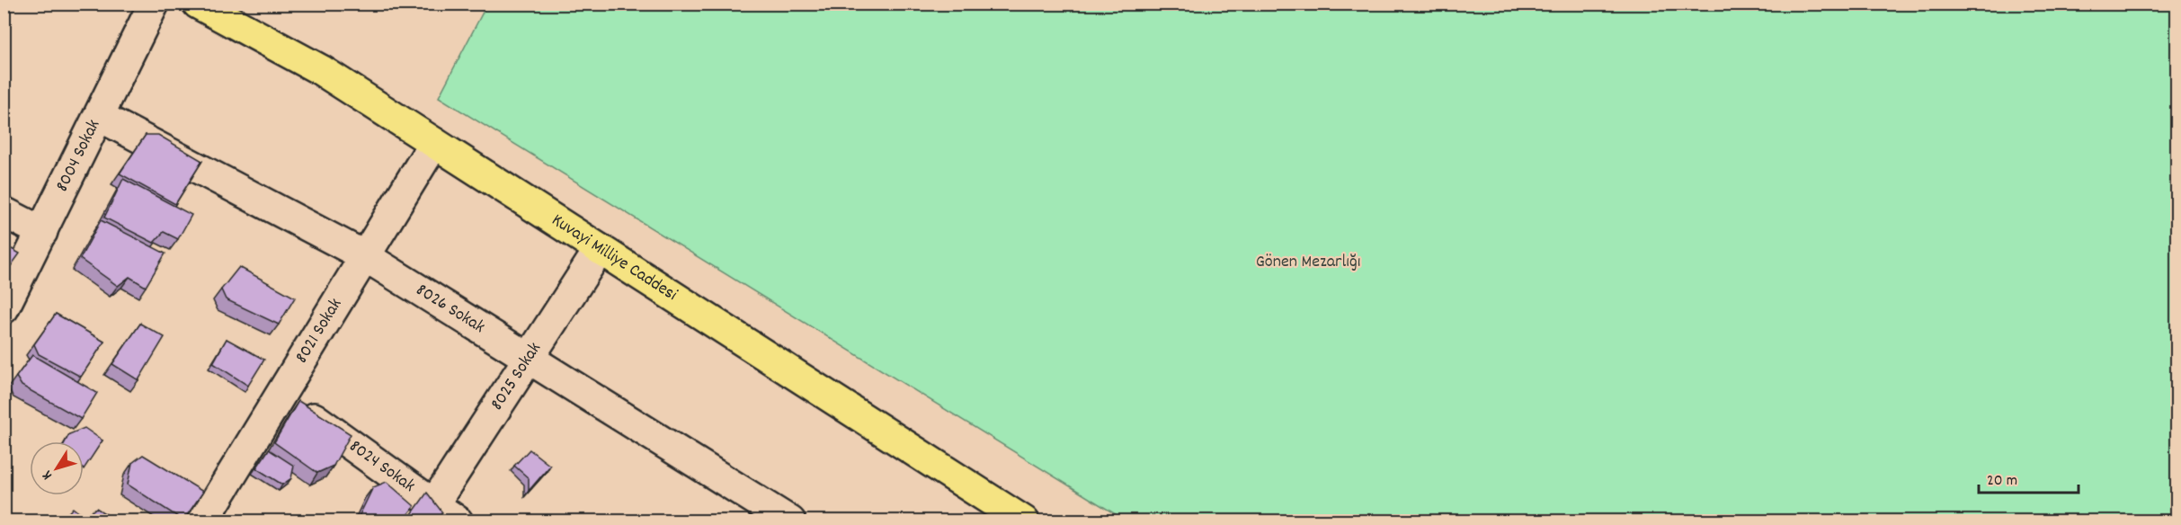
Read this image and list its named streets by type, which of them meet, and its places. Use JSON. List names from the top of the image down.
{
  "streets": {
    "main road": ["Kuvayi Milliye Caddesi"],
    "street": [
      "8004 Sokak",
      "8026 Sokak",
      "8021 Sokak",
      "8025 Sokak",
      "8024 Sokak"
    ]
  },
  "crossings": [
    ["8004 Sokak", "8026 Sokak"],
    ["Kuvayi Milliye Caddesi", "8021 Sokak"],
    ["Kuvayi Milliye Caddesi", "8025 Sokak"],
    ["8026 Sokak", "8021 Sokak"],
    ["8026 Sokak", "8025 Sokak"],
    ["8021 Sokak", "8024 Sokak"],
    ["8025 Sokak", "8024 Sokak"]
  ],
  "parks": ["Gönen Mezarlığı"],
  "scale_bar": "20 m",
  "north": "bottom left"
}
